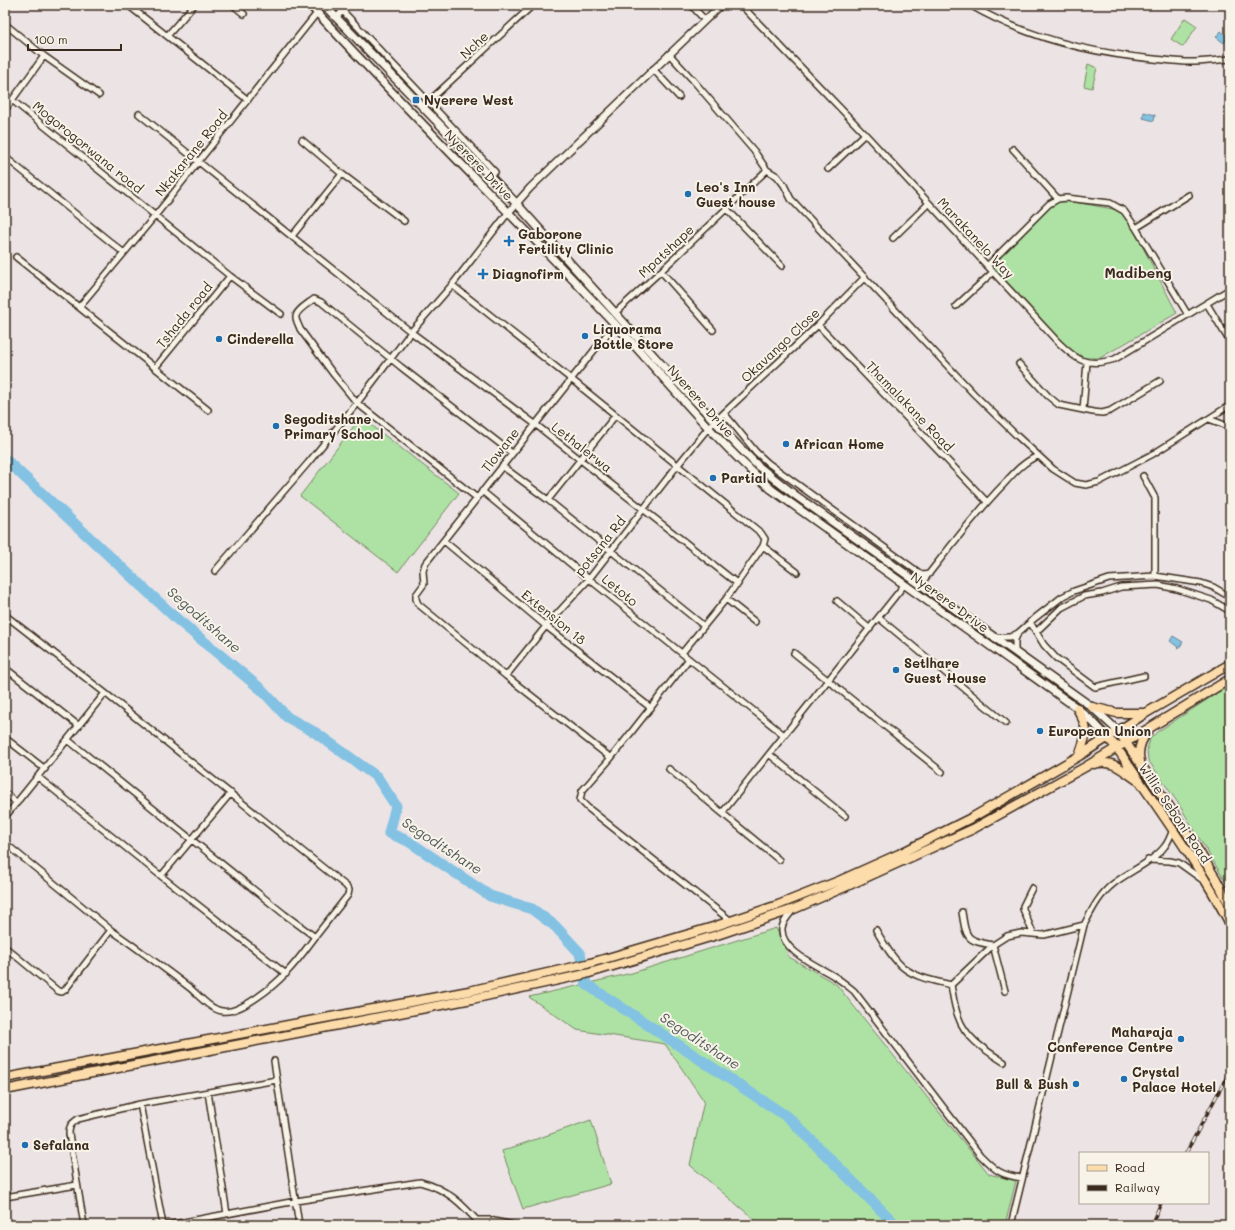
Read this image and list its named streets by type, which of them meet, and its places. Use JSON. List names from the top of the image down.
{
  "streets": {
    "main road": ["Nyerere Drive", "Willie Seboni Road"],
    "street": [
      "Nche",
      "Mogorogorwana road",
      "Nkakarane Road",
      "Marakanelo Way",
      "Mpatshape",
      "Tshada road",
      "Okavango Close",
      "Thamalakane Road",
      "Lethalerwa",
      "Tlowane",
      "potsana Rd",
      "Letoto",
      "Extension 18"
    ]
  },
  "crossings": [
    ["Mogorogorwana road", "Nkakarane Road"],
    ["Mogorogorwana road", "Tshada road"],
    ["Nkakarane Road", "Nyerere Drive"],
    ["Nkakarane Road", "Lethalerwa"],
    ["Nyerere Drive", "Mpatshape"],
    ["Nyerere Drive", "Okavango Close"],
    ["Nyerere Drive", "Tlowane"],
    ["Nyerere Drive", "potsana Rd"],
    ["Nyerere Drive", "Willie Seboni Road"],
    ["Okavango Close", "Thamalakane Road"],
    ["Okavango Close", "potsana Rd"],
    ["Lethalerwa", "Tlowane"],
    ["Lethalerwa", "potsana Rd"],
    ["Tlowane", "potsana Rd"],
    ["Tlowane", "Letoto"],
    ["Tlowane", "Extension 18"],
    ["potsana Rd", "Letoto"],
    ["potsana Rd", "Extension 18"]
  ],
  "districts": ["Madibeng"],
  "water": ["Segoditshane"],
  "places": {
    "transit": ["Nyerere West"],
    "other": [
      "Leo's Inn Guest house",
      "Liquorama Bottle Store",
      "Cinderella",
      "Segoditshane Primary School",
      "African Home",
      "Partial",
      "Setlhare Guest House",
      "European Union",
      "Maharaja Conference Centre",
      "Crystal Palace Hotel",
      "Bull & Bush",
      "Sefalana"
    ],
    "health": ["Gaborone Fertility Clinic", "Diagnofirm"]
  },
  "legend": ["Road", "Railway"],
  "scale_bar": "100 m"
}
